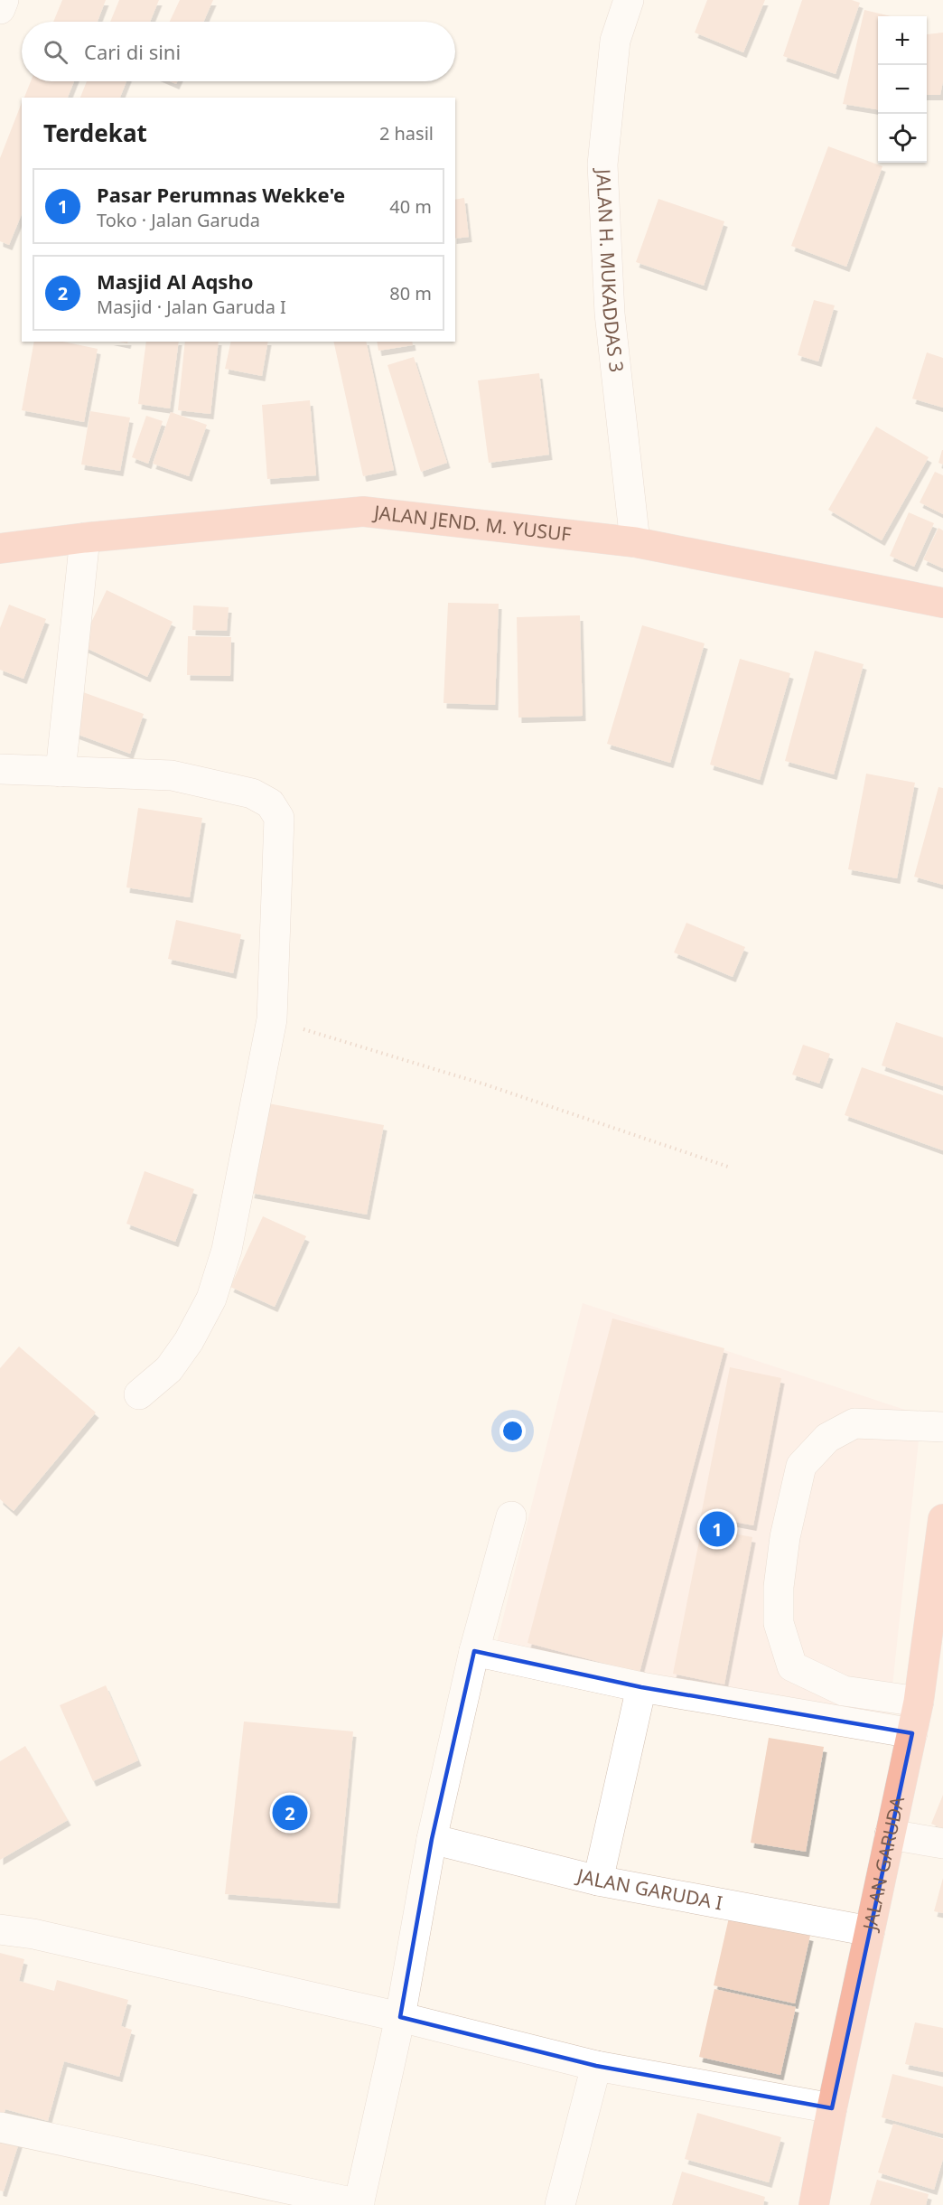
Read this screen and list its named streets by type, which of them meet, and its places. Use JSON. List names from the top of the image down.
{
  "streets": {
    "highway": ["JALAN JEND. M. YUSUF", "JALAN GARUDA"],
    "street": ["JALAN H. MUKADDAS 3", "JALAN GARUDA I"]
  },
  "crossings": [
    ["JALAN H. MUKADDAS 3", "JALAN JEND. M. YUSUF"],
    ["JALAN GARUDA", "JALAN GARUDA I"]
  ],
  "page": {
    "map_buttons": ["+", "−"],
    "search": "Cari di sini",
    "heading": ["Terdekat", "2 hasil"],
    "list": [
      {
        "mark": "1",
        "name": "Pasar Perumnas Wekke'e",
        "note": "Toko · Jalan Garuda",
        "value": "40 m"
      },
      {
        "mark": "2",
        "name": "Masjid Al Aqsho",
        "note": "Masjid · Jalan Garuda I",
        "value": "80 m"
      }
    ],
    "pins": ["1", "2"]
  }
}
